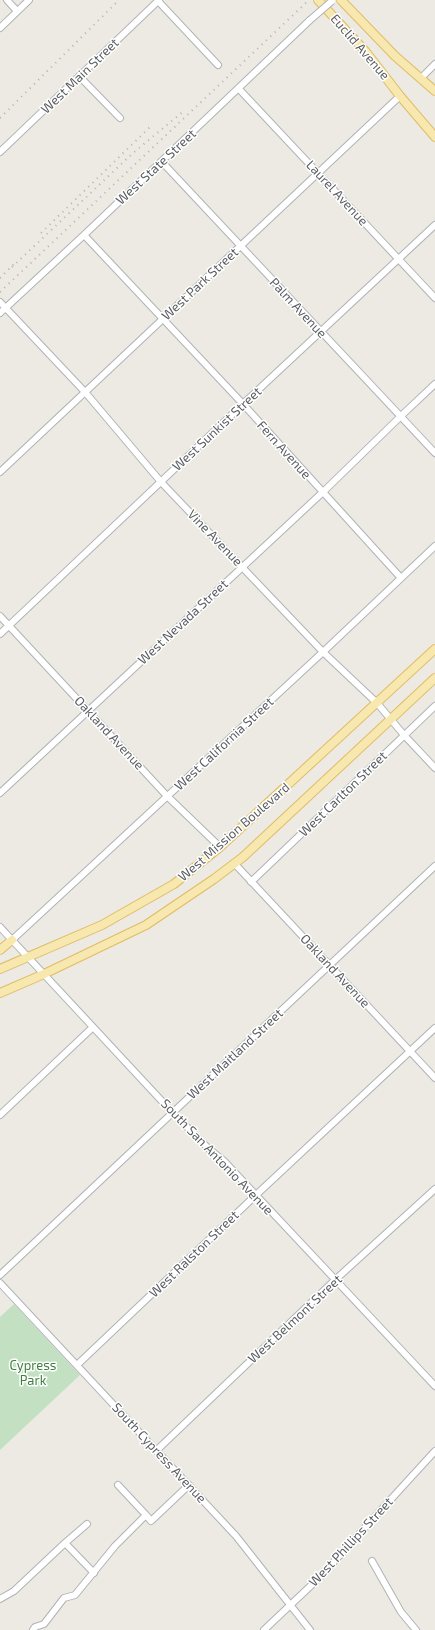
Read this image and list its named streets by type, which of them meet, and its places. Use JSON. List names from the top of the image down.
{
  "streets": {
    "main road": ["Euclid Avenue", "West Mission Boulevard"],
    "street": [
      "West Main Street",
      "West State Street",
      "Laurel Avenue",
      "West Park Street",
      "Palm Avenue",
      "West Sunkist Street",
      "Fern Avenue",
      "Vine Avenue",
      "West Nevada Street",
      "Oakland Avenue",
      "West California Street",
      "West Carlton Street",
      "West Maitland Street",
      "South San Antonio Avenue",
      "West Ralston Street",
      "West Belmont Street",
      "South Cypress Avenue",
      "West Phillips Street"
    ]
  },
  "crossings": [
    ["Euclid Avenue", "West Park Street"],
    ["West State Street", "Laurel Avenue"],
    ["West State Street", "Palm Avenue"],
    ["West State Street", "Fern Avenue"],
    ["West State Street", "Vine Avenue"],
    ["Laurel Avenue", "West Park Street"],
    ["Laurel Avenue", "West Sunkist Street"],
    ["West Park Street", "Palm Avenue"],
    ["West Park Street", "Fern Avenue"],
    ["West Park Street", "Vine Avenue"],
    ["Palm Avenue", "West Sunkist Street"],
    ["Palm Avenue", "West Nevada Street"],
    ["West Sunkist Street", "Fern Avenue"],
    ["West Sunkist Street", "Vine Avenue"],
    ["West Sunkist Street", "Oakland Avenue"],
    ["Fern Avenue", "West Nevada Street"],
    ["Fern Avenue", "West California Street"],
    ["Vine Avenue", "West Nevada Street"],
    ["Vine Avenue", "West California Street"],
    ["Vine Avenue", "West Carlton Street"],
    ["Vine Avenue", "West Mission Boulevard"],
    ["West Nevada Street", "Oakland Avenue"],
    ["Oakland Avenue", "West California Street"],
    ["Oakland Avenue", "West Carlton Street"],
    ["Oakland Avenue", "West Mission Boulevard"],
    ["Oakland Avenue", "West Maitland Street"],
    ["Oakland Avenue", "West Ralston Street"],
    ["West California Street", "South San Antonio Avenue"],
    ["West Mission Boulevard", "South San Antonio Avenue"],
    ["West Maitland Street", "South San Antonio Avenue"],
    ["South San Antonio Avenue", "West Ralston Street"],
    ["South San Antonio Avenue", "West Belmont Street"],
    ["West Ralston Street", "South Cypress Avenue"],
    ["West Belmont Street", "South Cypress Avenue"],
    ["South Cypress Avenue", "West Phillips Street"]
  ],
  "parks": ["Cypress Park"]
}
